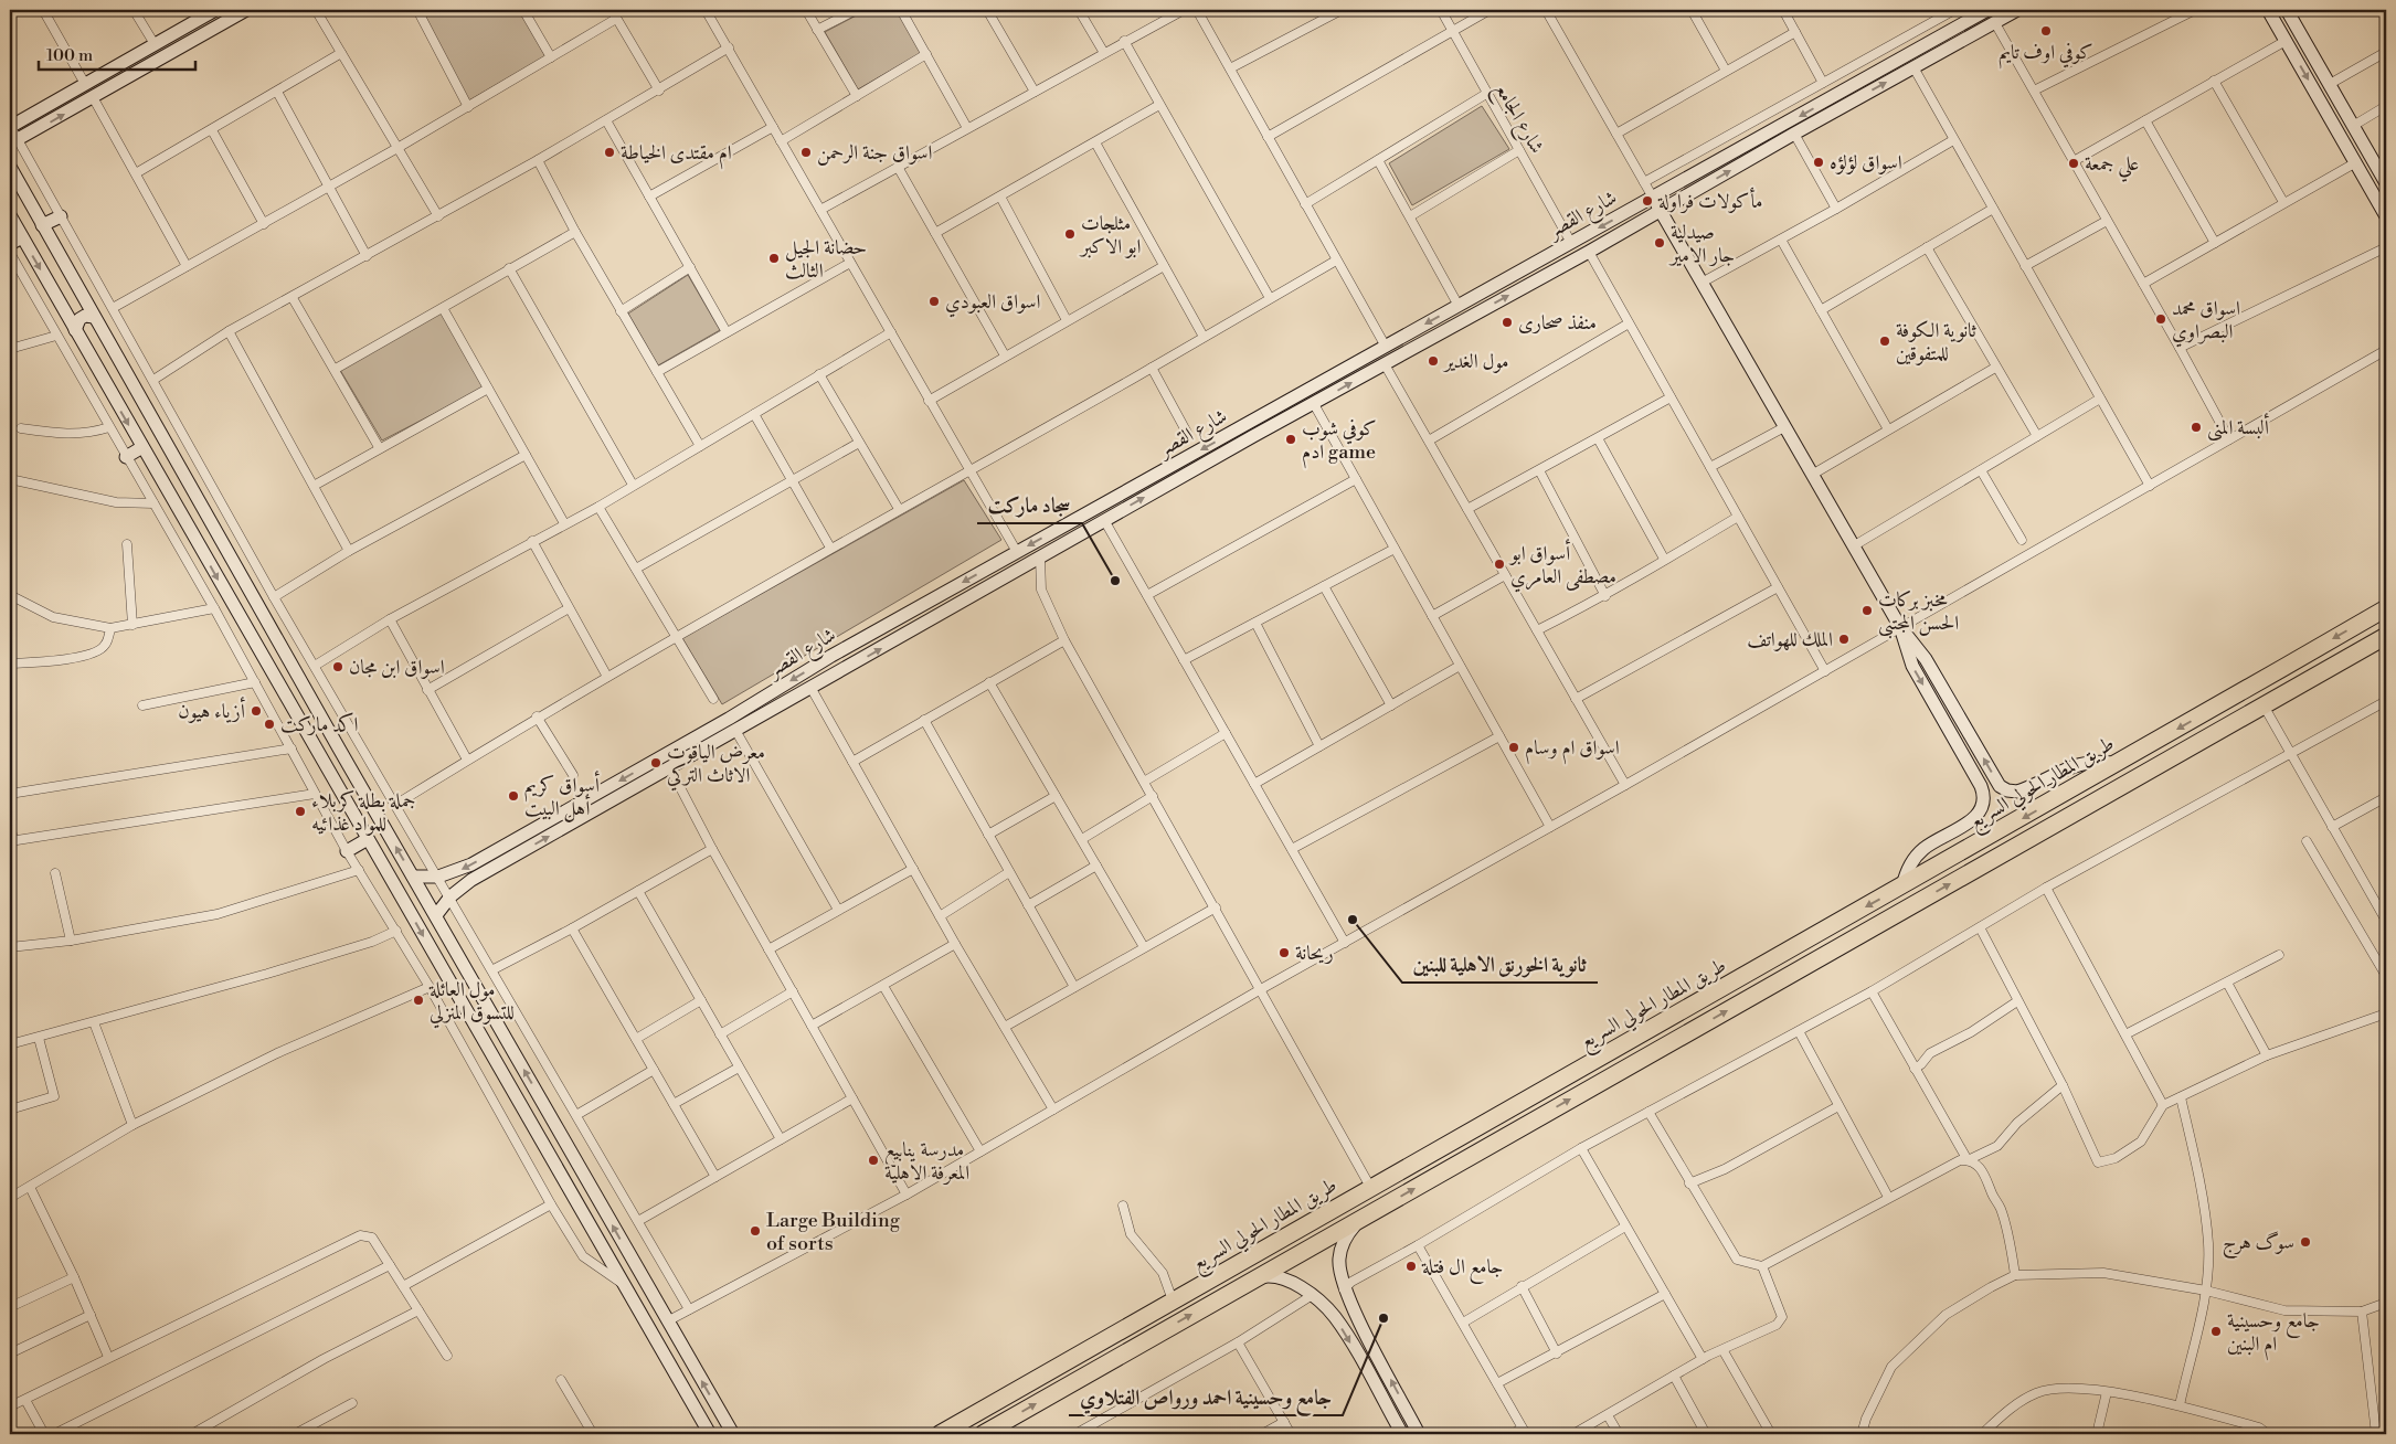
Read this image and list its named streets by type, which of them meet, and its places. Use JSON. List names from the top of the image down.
{
  "streets": {
    "highway": ["طريق المطار الحولي السريع"],
    "street": ["شارع الجامع", "شارع القصر"]
  },
  "crossings": [
    ["شارع الجامع", "شارع القصر"]
  ],
  "places": [
    "كوفي اوف تايم",
    "ام مقتدى الخياطة",
    "اسواق جنة الرحمن",
    "اسواق لؤلؤه",
    "علي جمعة",
    "مأكولات فراولة",
    "مثلجات ابو الاكبر",
    "صيدلية جار الامير",
    "حضانة الجيل الثالث",
    "اسواق العبودي",
    "اسواق محمد البصراوي",
    "منفذ صحارى",
    "ثانوية الكوفة للمتفوقين",
    "مول الغدير",
    "ألبسة المنى",
    "كوفي شوب ادم game",
    "أسواق ابو مصطفى العامري",
    "سجاد ماركت",
    "مخبز بركات الحسن المجتبى",
    "الملك للهواتف",
    "اسواق ابن مجان",
    "أزياء هيون",
    "اكد ماركت",
    "اسواق ام وسام",
    "معرض الياقوت الاثاث التركي",
    "أسواق كريم أهل البيت",
    "جملة بطلة كربلاء للمواد غذائيه",
    "ثانوية الخورنق الاهلية للبنين",
    "ريحانة",
    "مول العائلة للتسوق المنزلي",
    "مدرسة ينابيع المعرفة الاهلية",
    "Large Building of sorts",
    "سوگ هرج",
    "جامع ال فتلة",
    "جامع وحسينية احمد ورواص الفتلاوي",
    "جامع وحسينية ام البنين"
  ],
  "scale_bar": "100 m"
}
